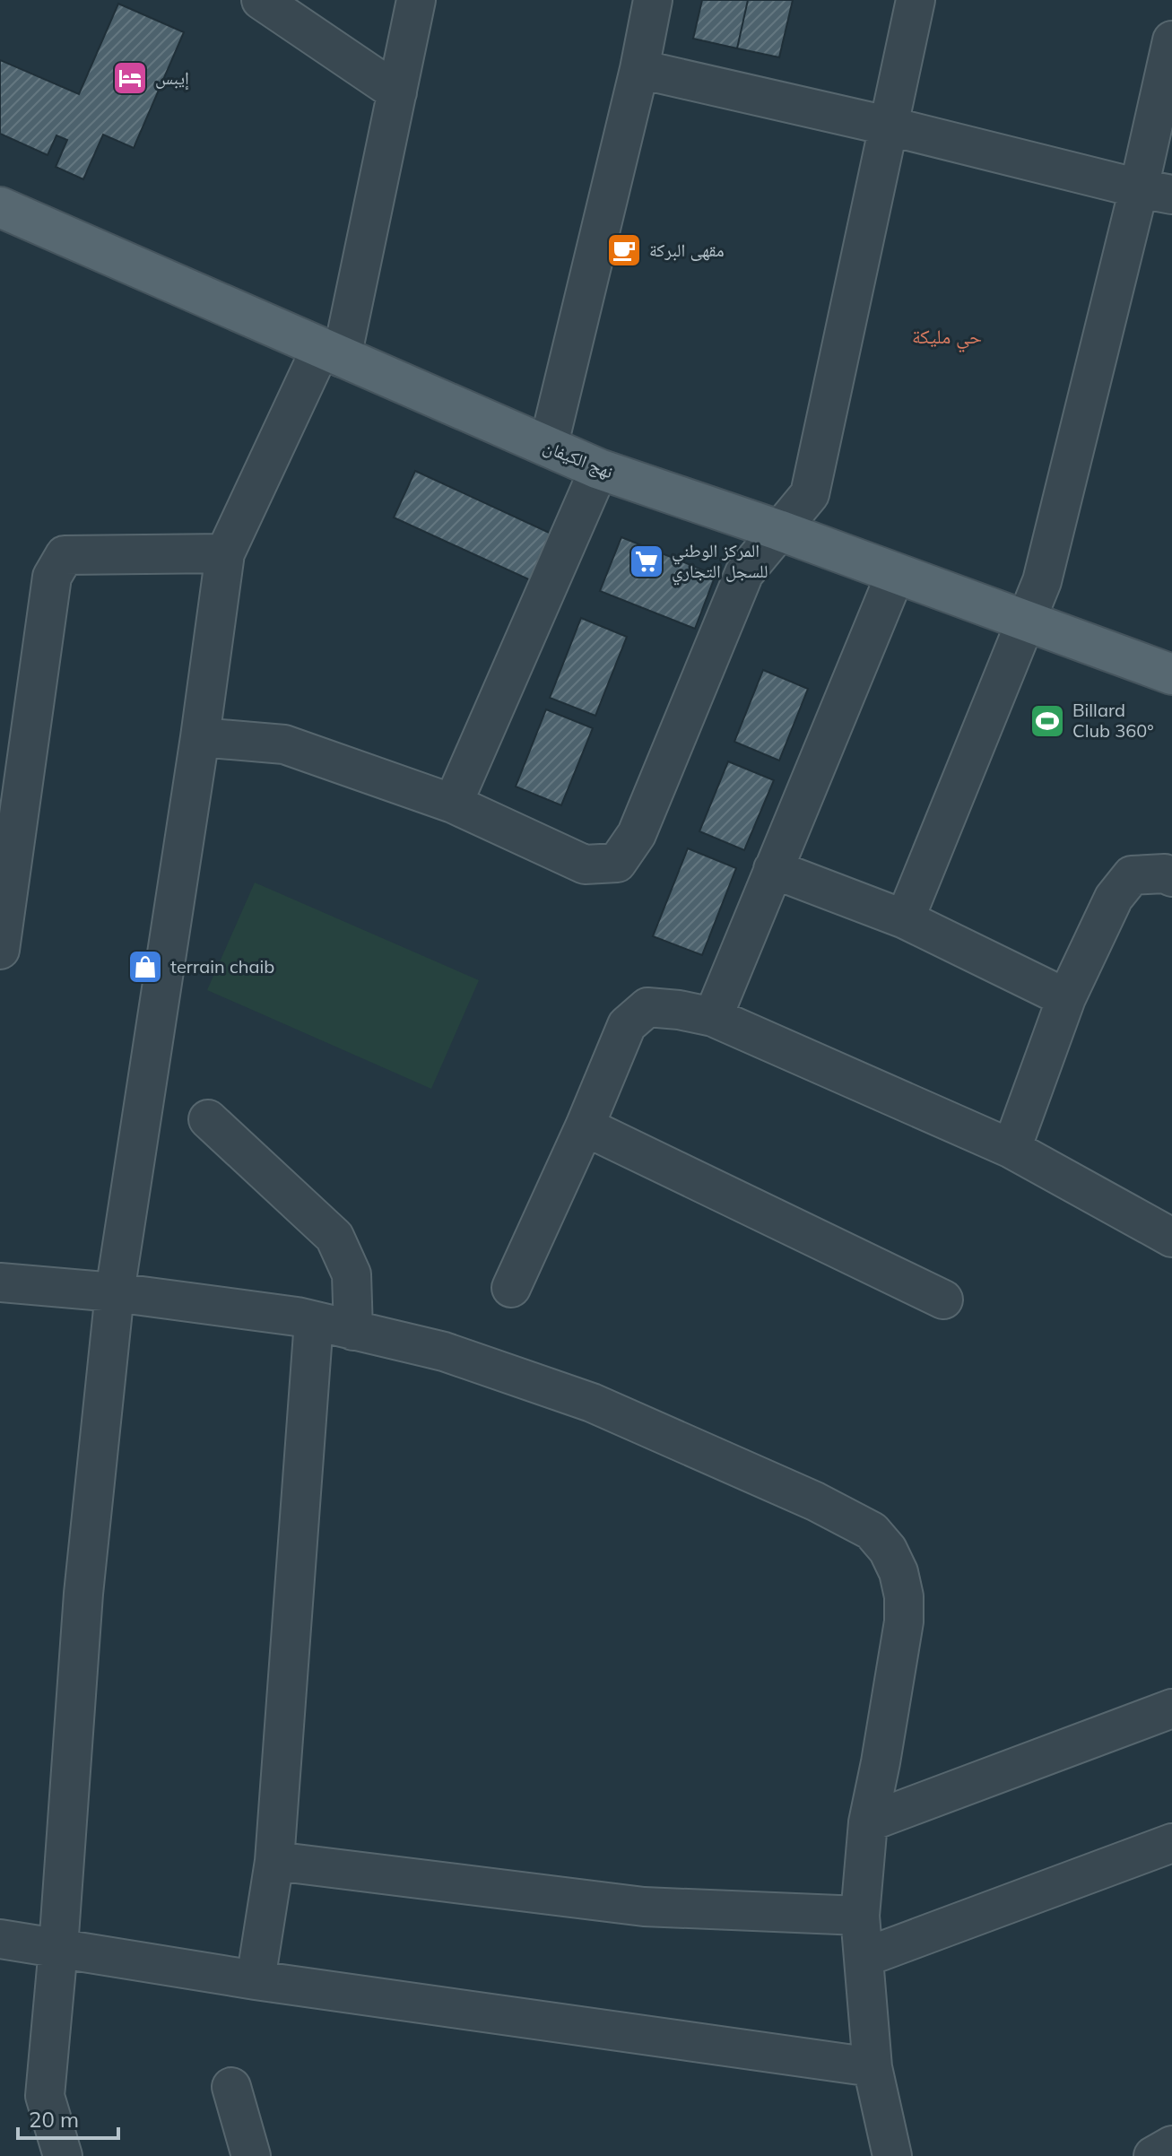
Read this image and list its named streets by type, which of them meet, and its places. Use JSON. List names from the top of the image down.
{
  "streets": {
    "main road": ["نهج الكيفان"]
  },
  "districts": ["حي مليكة"],
  "places": {
    "hotel": ["إيبس"],
    "cafe": ["مقهى البركة"],
    "supermarket": ["المركز الوطني للسجل التجاري"],
    "sports": ["Billard Club 360°"],
    "shop": ["terrain chaib"]
  },
  "scale_bar": "20 m"
}
